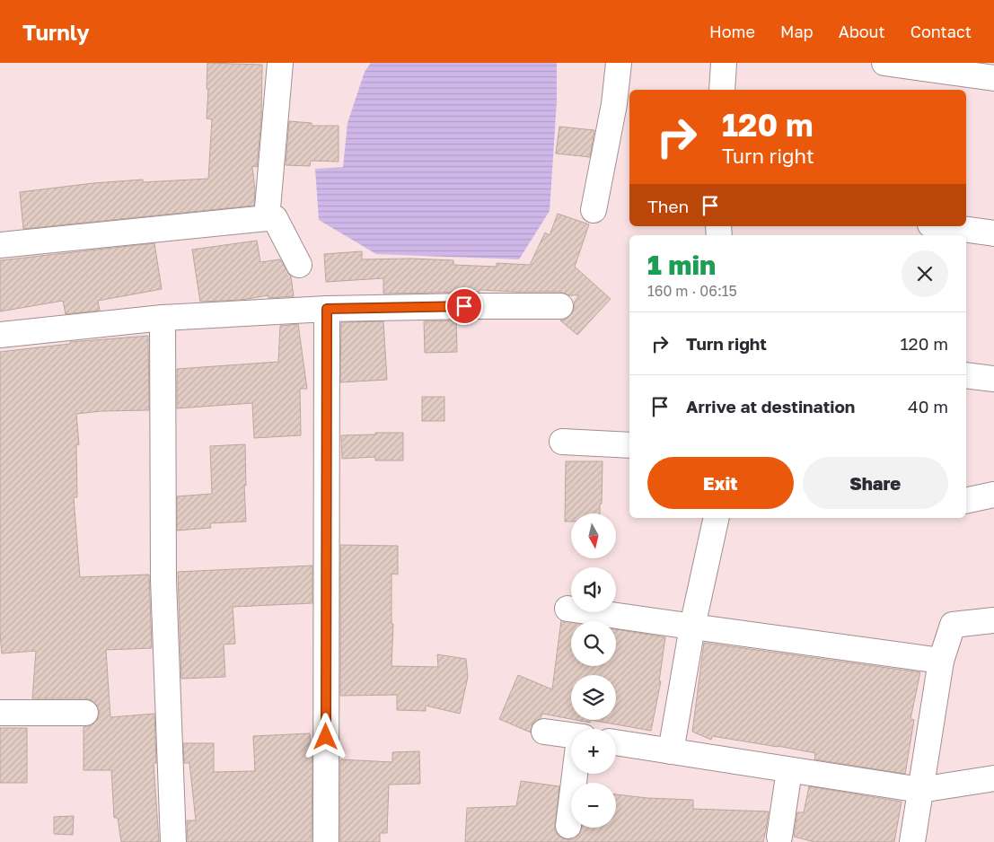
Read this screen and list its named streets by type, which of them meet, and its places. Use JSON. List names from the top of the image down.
{
  "north": "bottom",
  "page": {
    "header": "Turnly",
    "nav": [
      "Home",
      "Map",
      "About",
      "Contact"
    ],
    "turn": ["120 m", "Turn right"],
    "then": "Then",
    "heading": ["1 min", "160 m · 06:15"],
    "list": [
      {
        "name": "Turn right",
        "value": "120 m"
      },
      {
        "name": "Arrive at destination",
        "value": "40 m"
      }
    ],
    "buttons": ["Exit", "Share"],
    "map_buttons": ["+", "−"]
  }
}
